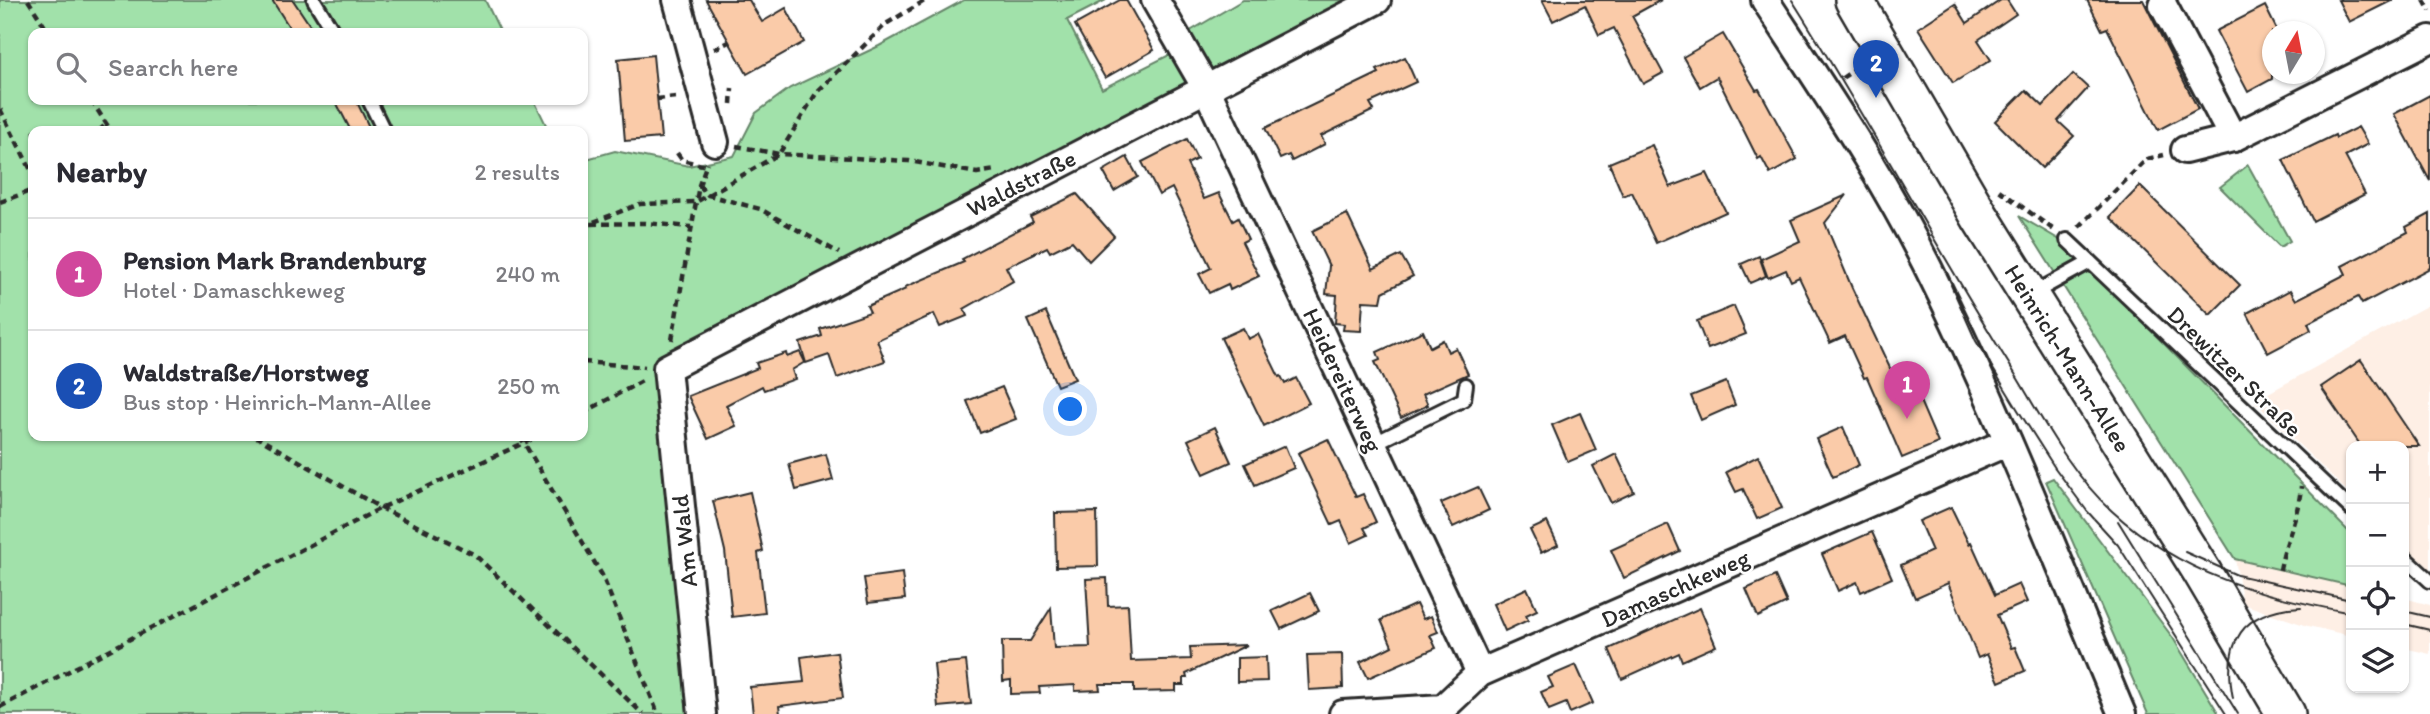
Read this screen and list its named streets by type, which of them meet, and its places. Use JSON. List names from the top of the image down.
{
  "streets": {
    "main road": ["Heinrich-Mann-Allee"],
    "street": [
      "Waldstraße",
      "Heidereiterweg",
      "Am Wald",
      "Damaschkeweg"
    ],
    "lane": ["Drewitzer Straße"]
  },
  "crossings": [
    ["Waldstraße", "Heidereiterweg"],
    ["Waldstraße", "Am Wald"],
    ["Heidereiterweg", "Damaschkeweg"]
  ],
  "north": "top",
  "page": {
    "search": "Search here",
    "pins": ["2", "1"],
    "heading": ["Nearby", "2 results"],
    "list": [
      {
        "mark": "1",
        "name": "Pension Mark Brandenburg",
        "note": "Hotel · Damaschkeweg",
        "value": "240 m"
      },
      {
        "mark": "2",
        "name": "Waldstraße/Horstweg",
        "note": "Bus stop · Heinrich-Mann-Allee",
        "value": "250 m"
      }
    ],
    "map_buttons": ["+", "−"]
  }
}
